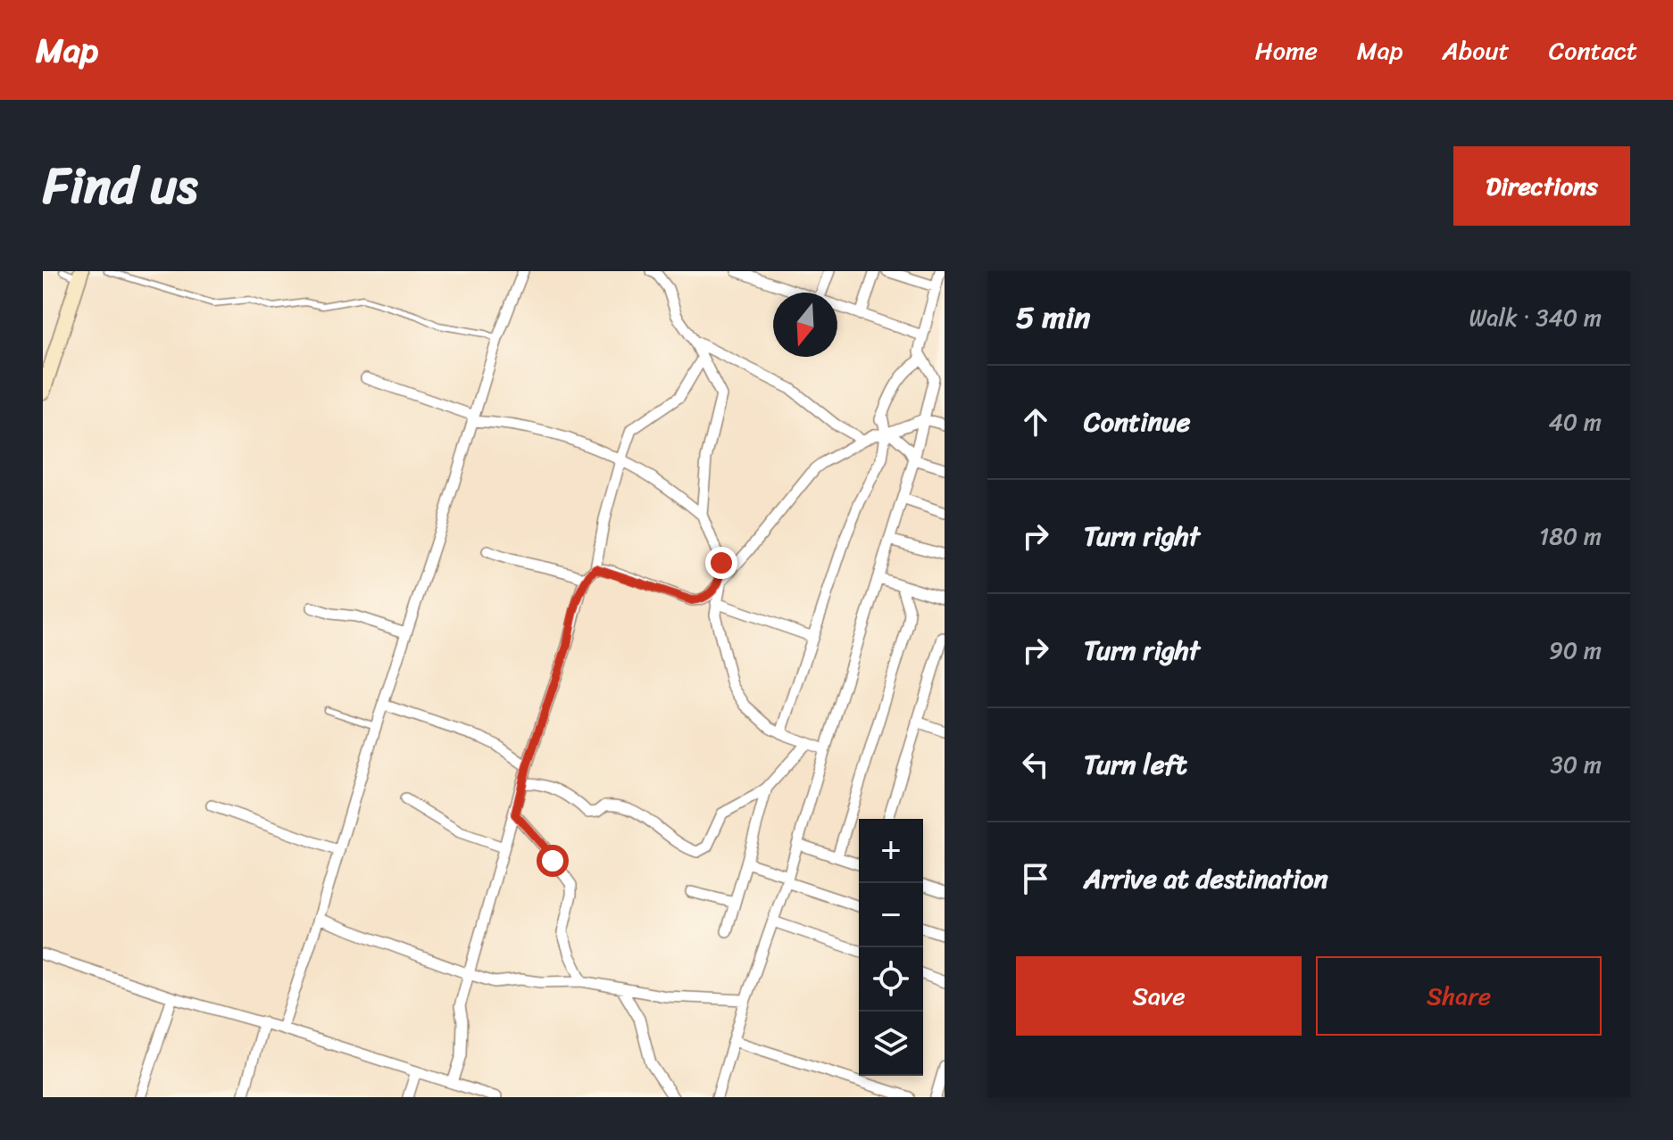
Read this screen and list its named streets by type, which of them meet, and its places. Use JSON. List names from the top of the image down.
{
  "north": "bottom",
  "page": {
    "header": "Map",
    "nav": [
      "Home",
      "Map",
      "About",
      "Contact"
    ],
    "title": "Find us",
    "buttons": [
      "Directions",
      ["Save", "Share"]
    ],
    "heading": ["5 min", "Walk · 340 m"],
    "list": [
      ["Continue", "40 m"],
      ["Turn right", "180 m"],
      ["Turn right", "90 m"],
      ["Turn left", "30 m"],
      "Arrive at destination"
    ],
    "map_buttons": ["+", "−"]
  }
}
